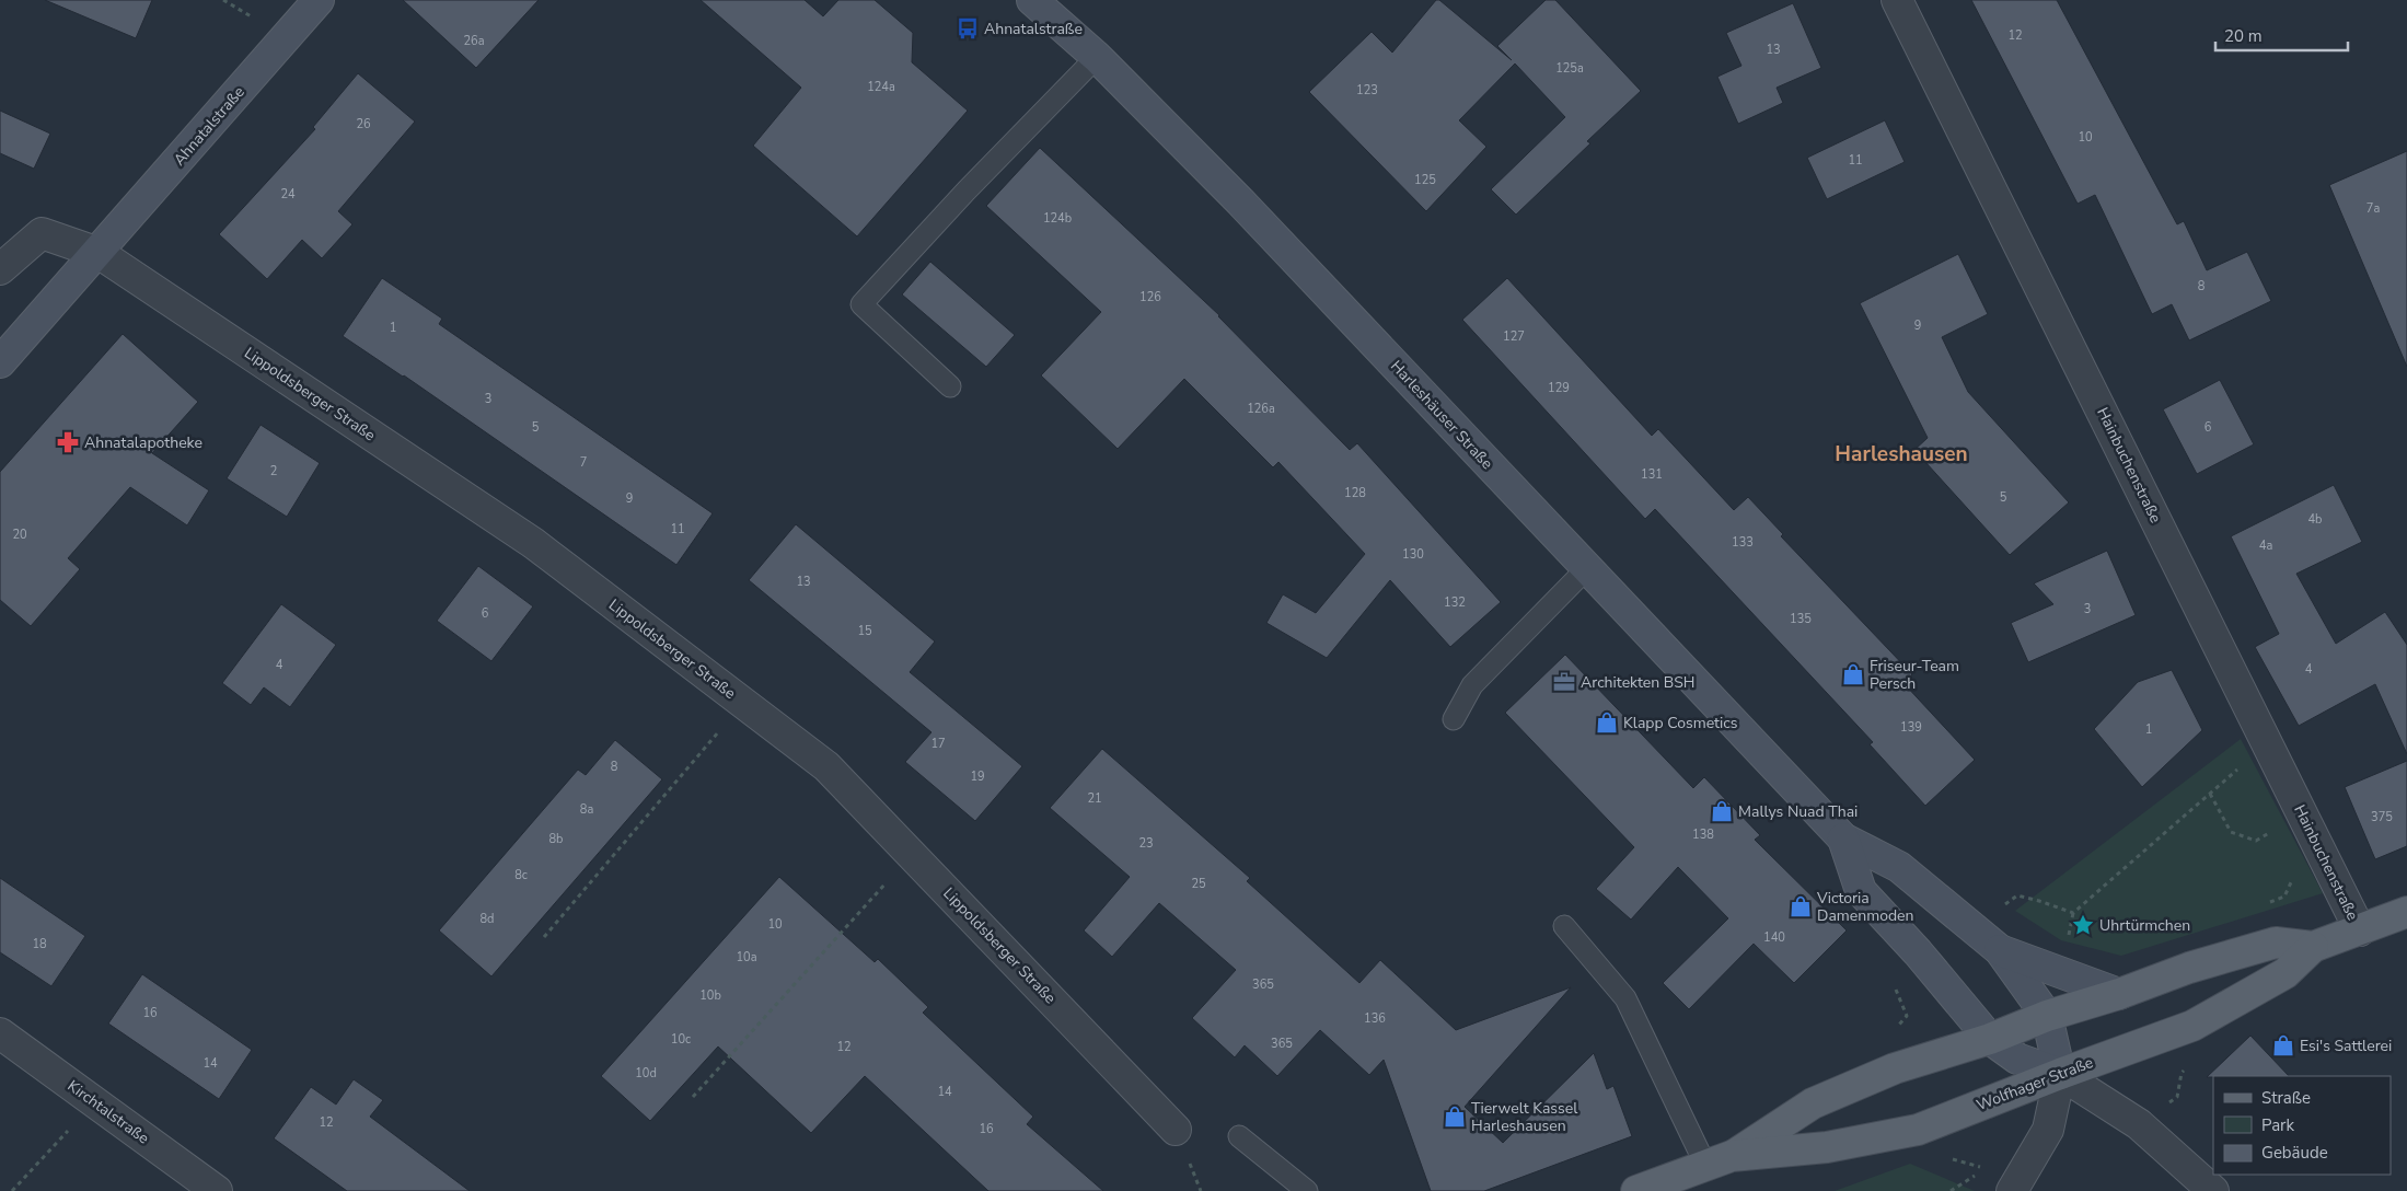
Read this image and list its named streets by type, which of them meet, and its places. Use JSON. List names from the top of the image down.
{
  "streets": {
    "main road": ["Ahnatalstraße", "Harleshäuser Straße", "Wolfhager Straße"],
    "street": ["Lippoldsberger Straße", "Hainbuchenstraße", "Kirchtalstraße"]
  },
  "crossings": [
    ["Ahnatalstraße", "Lippoldsberger Straße"],
    ["Harleshäuser Straße", "Wolfhager Straße"],
    ["Hainbuchenstraße", "Wolfhager Straße"]
  ],
  "districts": ["Harleshausen"],
  "places": {
    "bus stop": ["Ahnatalstraße"],
    "pharmacy": ["Ahnatalapotheke"],
    "shop": [
      "Friseur-Team Persch",
      "Klapp Cosmetics",
      "Mallys Nuad Thai",
      "Victoria Damenmoden",
      "Esi's Sattlerei",
      "Tierwelt Kassel Harleshausen"
    ],
    "office": ["Architekten BSH"],
    "place": ["Uhrtürmchen"]
  },
  "house_numbers": [
    "12",
    "26a",
    "13",
    "125a",
    "124a",
    "123",
    "26",
    "10",
    "11",
    "125",
    "24",
    "7a",
    "124b",
    "8",
    "126",
    "9",
    "1",
    "127",
    "129",
    "3",
    "126a",
    "5",
    "6",
    "7",
    "2",
    "131",
    "128",
    "5",
    "9",
    "4b",
    "11",
    "20",
    "133",
    "4a",
    "130",
    "13",
    "132",
    "3",
    "6",
    "135",
    "15",
    "4",
    "4",
    "139",
    "1",
    "17",
    "8",
    "19",
    "21",
    "8a",
    "375",
    "138",
    "8b",
    "23",
    "8c",
    "25",
    "8d",
    "10",
    "140",
    "18",
    "10a",
    "365",
    "10b",
    "16",
    "136",
    "10c",
    "365",
    "12",
    "14",
    "10d",
    "14",
    "12",
    "16"
  ],
  "legend": ["Straße", "Park", "Gebäude"],
  "scale_bar": "20 m"
}
